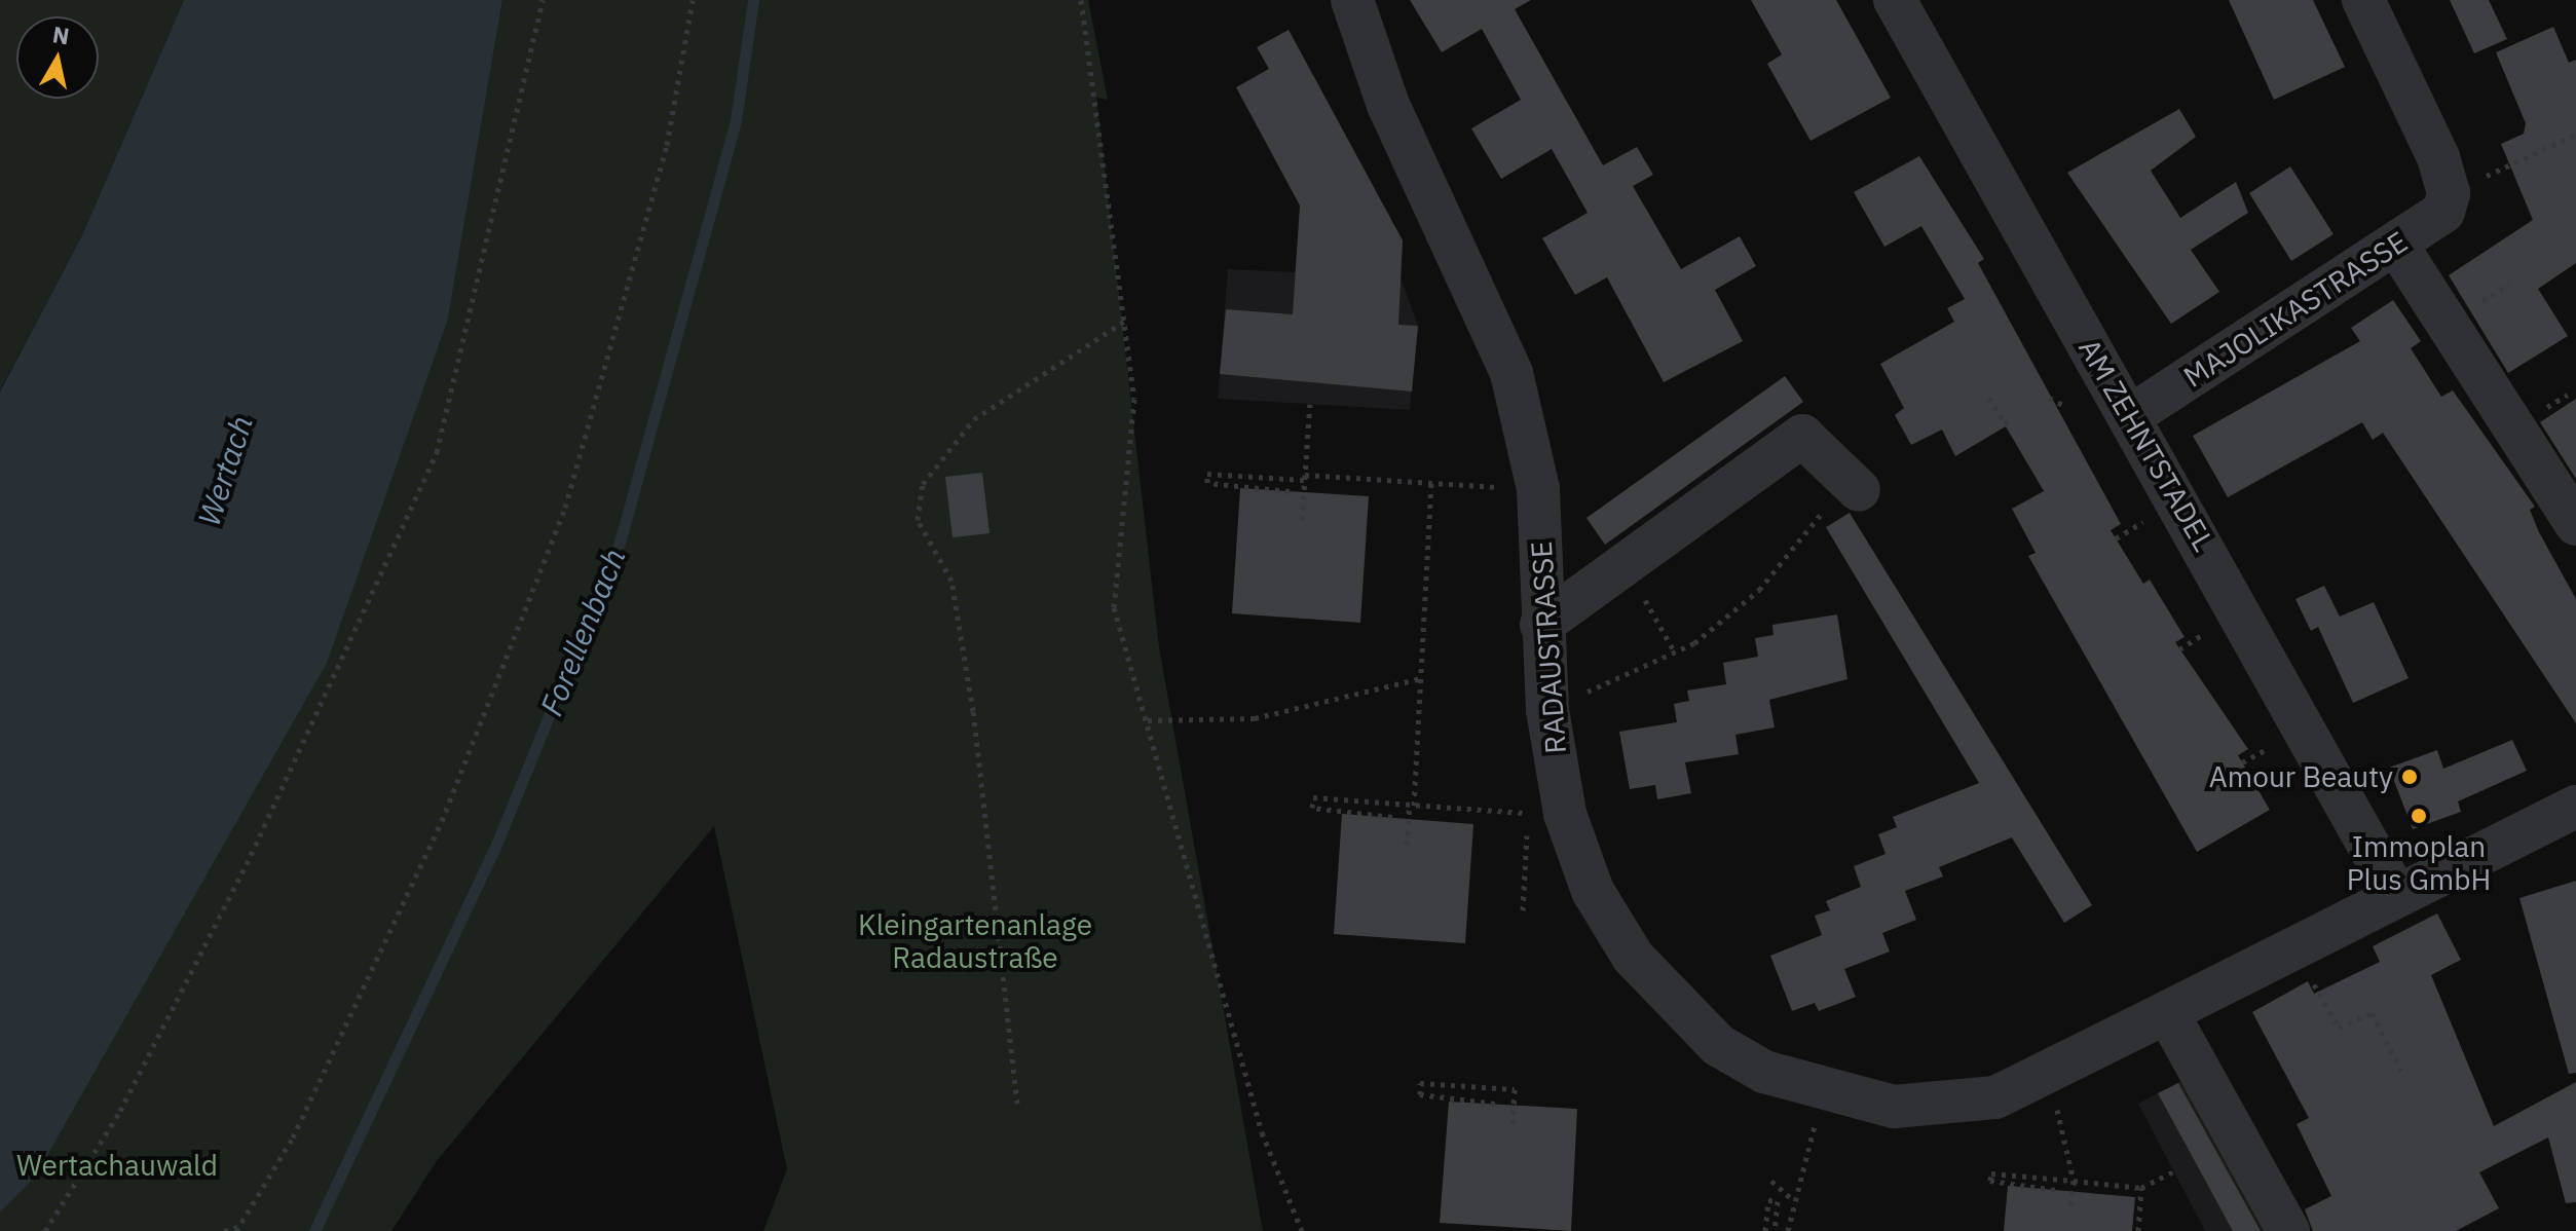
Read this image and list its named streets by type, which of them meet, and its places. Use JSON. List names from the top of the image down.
{
  "streets": {
    "street": ["MAJOLIKASTRASSE", "AM ZEHNTSTADEL", "RADAUSTRASSE"]
  },
  "crossings": [
    ["MAJOLIKASTRASSE", "AM ZEHNTSTADEL"],
    ["AM ZEHNTSTADEL", "RADAUSTRASSE"]
  ],
  "water": ["Wertach", "Forellenbach"],
  "parks": ["Kleingartenanlage Radaustraße", "Wertachauwald"],
  "places": ["Amour Beauty", "Immoplan Plus GmbH"],
  "north": "top"
}
